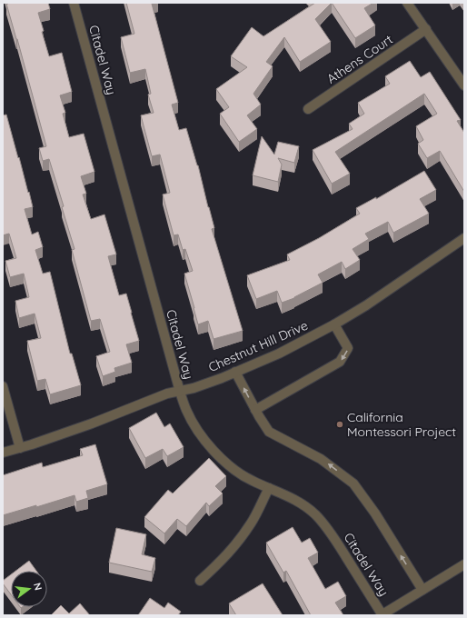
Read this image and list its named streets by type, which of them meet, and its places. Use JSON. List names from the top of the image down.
{
  "streets": {
    "street": ["Athens Court", "Citadel Way", "Chestnut Hill Drive"]
  },
  "crossings": [
    ["Citadel Way", "Chestnut Hill Drive"]
  ],
  "places": ["California Montessori Project"],
  "north": "right"
}
